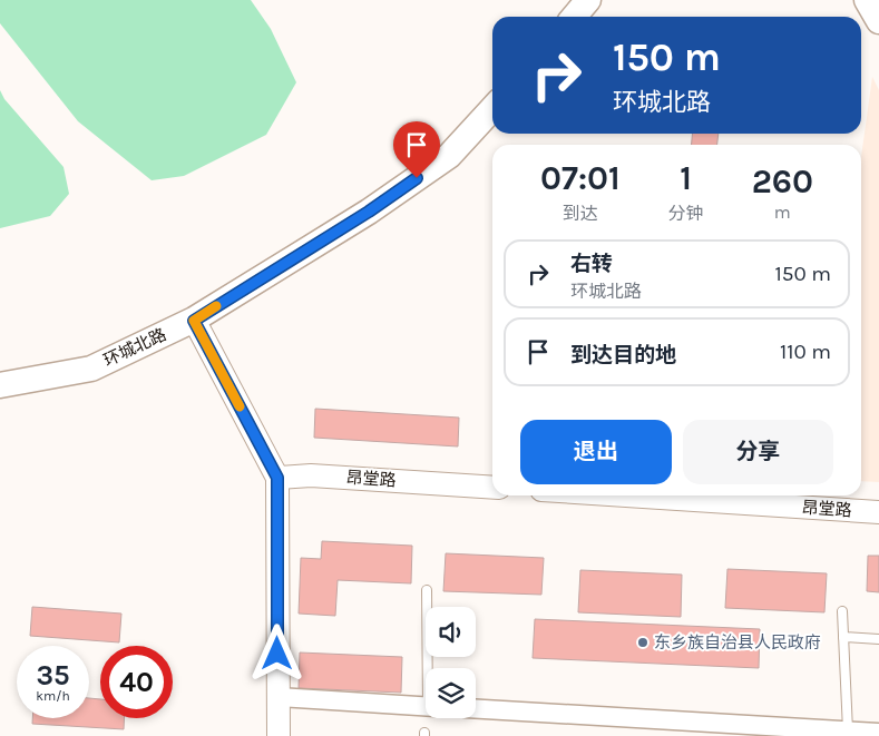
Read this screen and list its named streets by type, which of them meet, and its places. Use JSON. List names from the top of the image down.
{
  "streets": {
    "main road": ["环城北路"],
    "street": ["昂堂路"]
  },
  "places": ["东乡族自治县人民政府"],
  "page": {
    "turn": ["150 m", "环城北路"],
    "eta": [
      "07:01",
      "到达",
      "1",
      "分钟",
      "260",
      "m"
    ],
    "list": [
      {
        "name": "右转",
        "note": "环城北路",
        "value": "150 m"
      },
      {
        "name": "到达目的地",
        "value": "110 m"
      }
    ],
    "buttons": ["退出", "分享"],
    "speed": "35 km/h",
    "limit": "40"
  }
}
